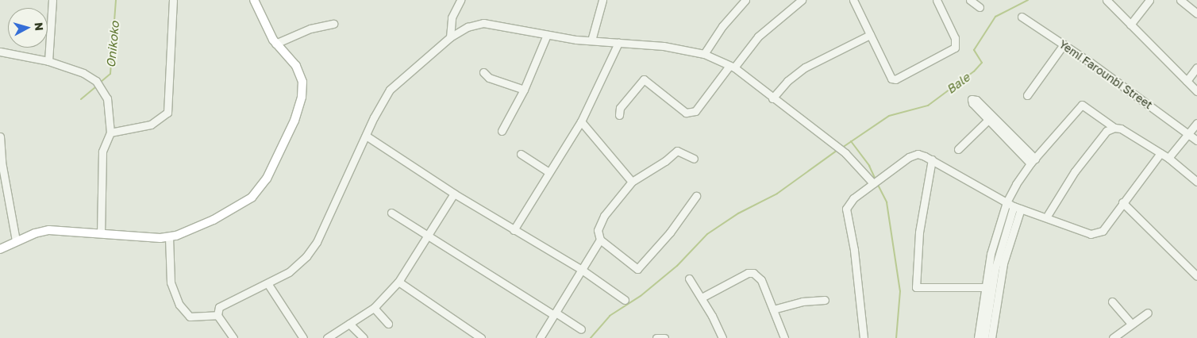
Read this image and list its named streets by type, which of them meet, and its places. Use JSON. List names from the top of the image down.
{
  "streets": {
    "street": ["Yemi Farounbi Street"]
  },
  "water": ["Onikoko", "Bale"],
  "north": "right"
}
